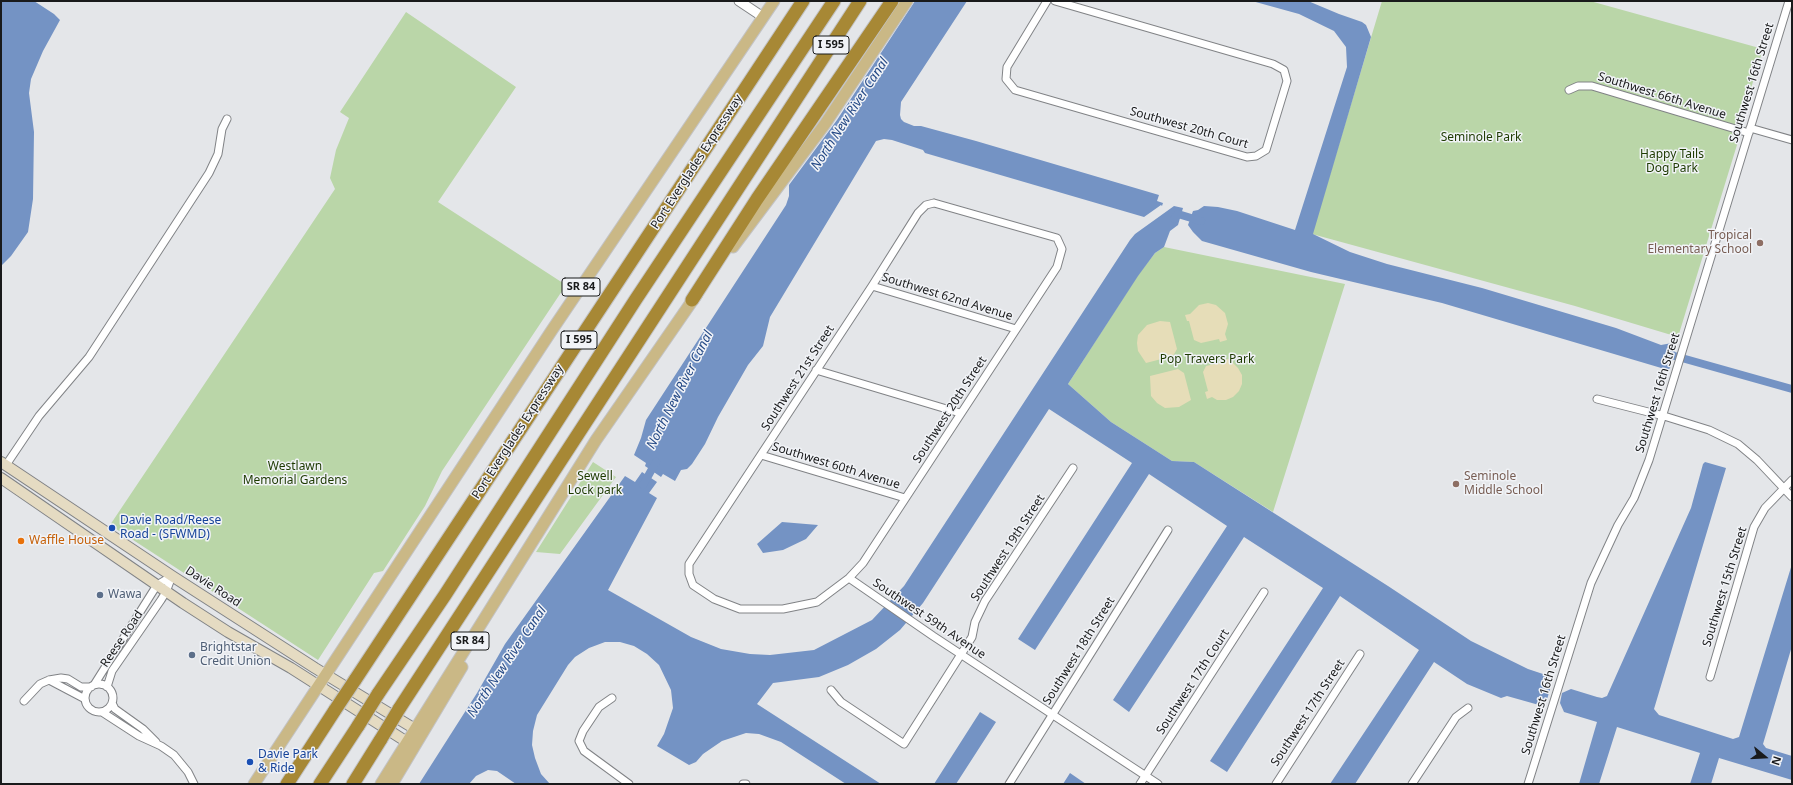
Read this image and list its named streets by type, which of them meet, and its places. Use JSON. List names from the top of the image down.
{
  "streets": {
    "highway": ["I 595", "Port Everglades Expressway"],
    "main road": ["SR 84", "Davie Road"],
    "street": [
      "Southwest 16th Street",
      "Southwest 66th Avenue",
      "Southwest 20th Court",
      "Southwest 62nd Avenue",
      "Southwest 21st Street",
      "Southwest 20th Street",
      "Southwest 60th Avenue",
      "Southwest 19th Street",
      "Southwest 15th Street",
      "Southwest 59th Avenue",
      "Reese Road",
      "Southwest 18th Street",
      "Southwest 17th Court",
      "Southwest 17th Street"
    ]
  },
  "crossings": [
    ["Southwest 16th Street", "Southwest 66th Avenue"],
    ["SR 84", "Davie Road"],
    ["Southwest 62nd Avenue", "Southwest 21st Street"],
    ["Southwest 62nd Avenue", "Southwest 20th Street"],
    ["Southwest 21st Street", "Southwest 20th Street"],
    ["Southwest 21st Street", "Southwest 60th Avenue"],
    ["Southwest 21st Street", "Southwest 59th Avenue"],
    ["Southwest 20th Street", "Southwest 60th Avenue"],
    ["Southwest 20th Street", "Southwest 59th Avenue"],
    ["Southwest 19th Street", "Southwest 59th Avenue"],
    ["Davie Road", "Reese Road"],
    ["Southwest 59th Avenue", "Southwest 18th Street"],
    ["Southwest 59th Avenue", "Southwest 17th Court"]
  ],
  "water": ["North New River Canal"],
  "parks": [
    "Seminole Park",
    "Happy Tails Dog Park",
    "Pop Travers Park",
    "Westlawn Memorial Gardens",
    "Sewell Lock park"
  ],
  "places": [
    "Tropical Elementary School",
    "Seminole Middle School",
    "Davie Road/Reese Road - (SFWMD)",
    "Waffle House",
    "Wawa",
    "Brightstar Credit Union",
    "Davie Park & Ride"
  ],
  "north": "right"
}
